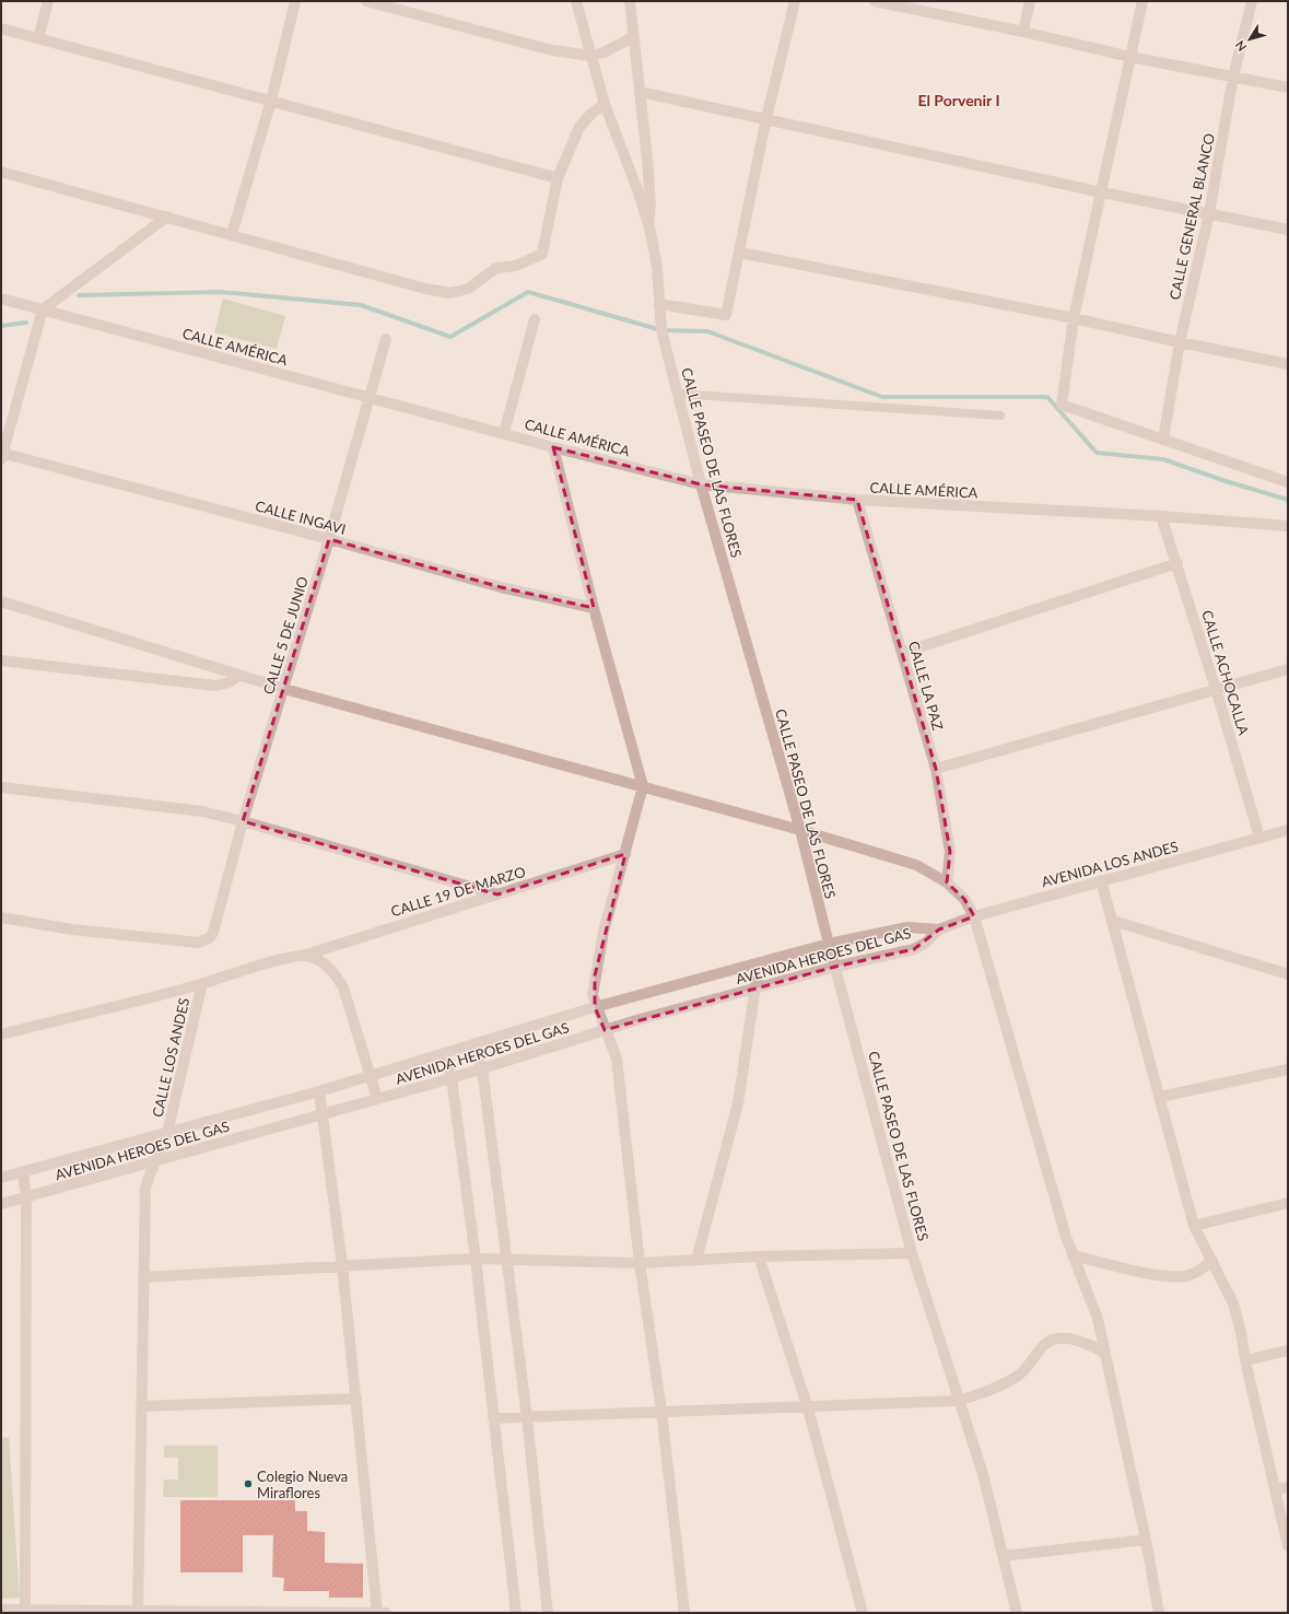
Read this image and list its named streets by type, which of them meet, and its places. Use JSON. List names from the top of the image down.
{
  "streets": {
    "street": [
      "CALLE GENERAL BLANCO",
      "CALLE AMÉRICA",
      "CALLE PASEO DE LAS FLORES",
      "CALLE INGAVI",
      "CALLE 5 DE JUNIO",
      "CALLE ACHOCALLA",
      "CALLE LA PAZ",
      "AVENIDA LOS ANDES",
      "CALLE 19 DE MARZO",
      "AVENIDA HEROES DEL GAS",
      "CALLE LOS ANDES"
    ]
  },
  "crossings": [
    ["CALLE AMÉRICA", "CALLE PASEO DE LAS FLORES"],
    ["CALLE AMÉRICA", "CALLE 5 DE JUNIO"],
    ["CALLE AMÉRICA", "CALLE ACHOCALLA"],
    ["CALLE AMÉRICA", "CALLE LA PAZ"],
    ["CALLE PASEO DE LAS FLORES", "AVENIDA HEROES DEL GAS"],
    ["CALLE INGAVI", "CALLE 5 DE JUNIO"],
    ["CALLE ACHOCALLA", "AVENIDA LOS ANDES"],
    ["AVENIDA LOS ANDES", "AVENIDA HEROES DEL GAS"],
    ["CALLE 19 DE MARZO", "CALLE LOS ANDES"],
    ["AVENIDA HEROES DEL GAS", "CALLE LOS ANDES"]
  ],
  "districts": ["El Porvenir I"],
  "places": ["Colegio Nueva Miraflores"],
  "north": "bottom left"
}
